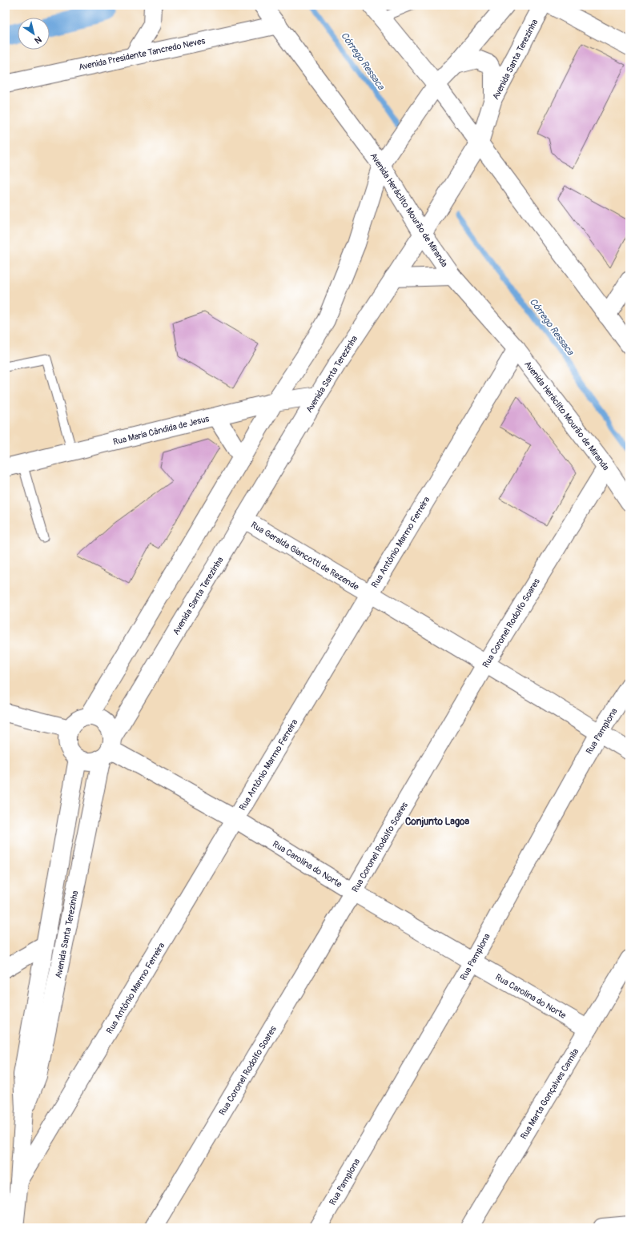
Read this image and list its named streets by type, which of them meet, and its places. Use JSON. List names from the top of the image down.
{
  "streets": {
    "street": [
      "Avenida Presidente Tancredo Neves",
      "Avenida Santa Terezinha",
      "Avenida Heráclito Mourão de Miranda",
      "Rua Maria Cândida de Jesus",
      "Rua Antônio Marmo Ferreira",
      "Rua Geralda Giancotti de Rezende",
      "Rua Coronel Rodolfo Soares",
      "Rua Pamplona",
      "Rua Carolina do Norte",
      "Rua Marta Gonçalves Camila"
    ]
  },
  "crossings": [
    ["Avenida Presidente Tancredo Neves", "Avenida Heráclito Mourão de Miranda"],
    ["Avenida Santa Terezinha", "Avenida Heráclito Mourão de Miranda"],
    ["Avenida Santa Terezinha", "Rua Maria Cândida de Jesus"],
    ["Avenida Santa Terezinha", "Rua Antônio Marmo Ferreira"],
    ["Avenida Santa Terezinha", "Rua Geralda Giancotti de Rezende"],
    ["Avenida Santa Terezinha", "Rua Carolina do Norte"],
    ["Avenida Heráclito Mourão de Miranda", "Rua Antônio Marmo Ferreira"],
    ["Avenida Heráclito Mourão de Miranda", "Rua Coronel Rodolfo Soares"],
    ["Rua Antônio Marmo Ferreira", "Rua Geralda Giancotti de Rezende"],
    ["Rua Antônio Marmo Ferreira", "Rua Carolina do Norte"],
    ["Rua Geralda Giancotti de Rezende", "Rua Coronel Rodolfo Soares"],
    ["Rua Geralda Giancotti de Rezende", "Rua Pamplona"],
    ["Rua Coronel Rodolfo Soares", "Rua Carolina do Norte"],
    ["Rua Pamplona", "Rua Carolina do Norte"],
    ["Rua Carolina do Norte", "Rua Marta Gonçalves Camila"]
  ],
  "districts": ["Conjunto Lagoa"],
  "water": ["Córrego Ressaca"],
  "north": "bottom right"
}
